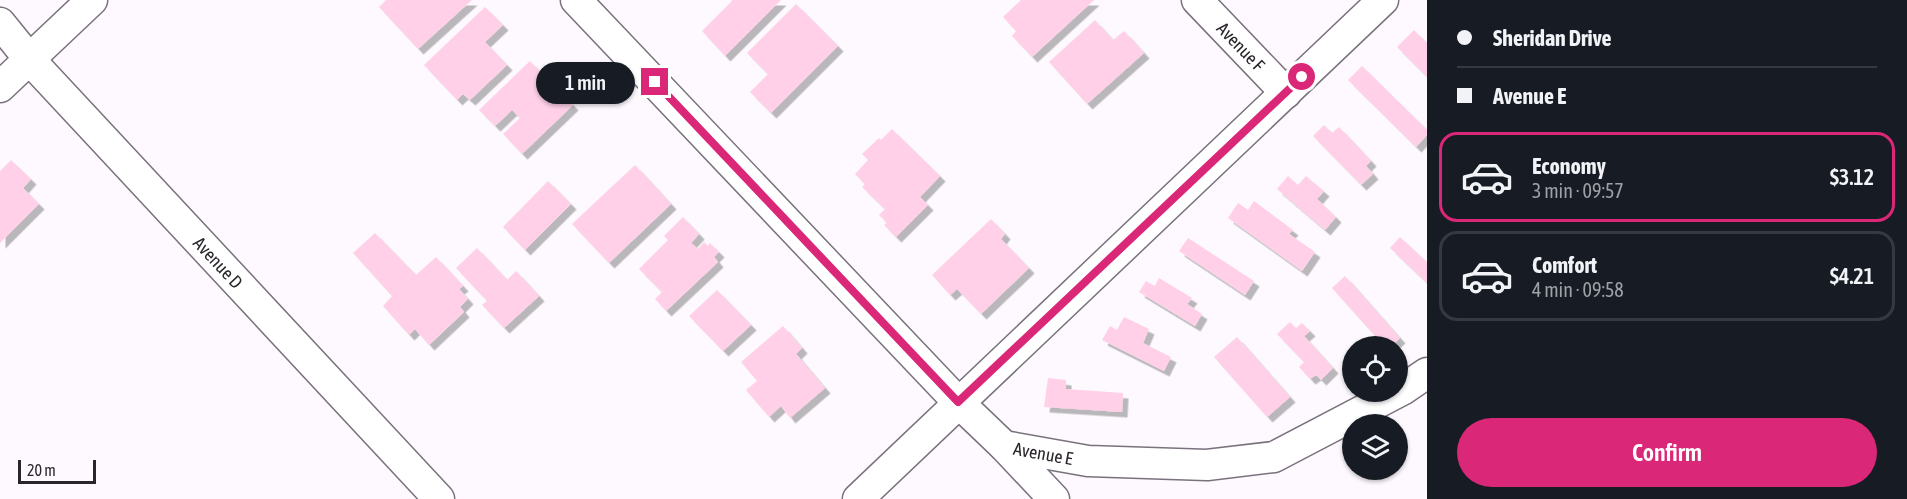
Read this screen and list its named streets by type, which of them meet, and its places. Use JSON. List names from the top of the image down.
{
  "streets": {
    "street": ["Avenue F", "Avenue D", "Avenue E"]
  },
  "scale_bar": "20 m",
  "page": {
    "banner": ["Sheridan Drive", "Avenue E"],
    "bubble": "1 min",
    "list": [
      {
        "name": "Economy",
        "note": "3 min · 09:57",
        "value": "$3.12"
      },
      {
        "name": "Comfort",
        "note": "4 min · 09:58",
        "value": "$4.21"
      }
    ],
    "buttons": "Confirm",
    "scale": "20 m"
  }
}
